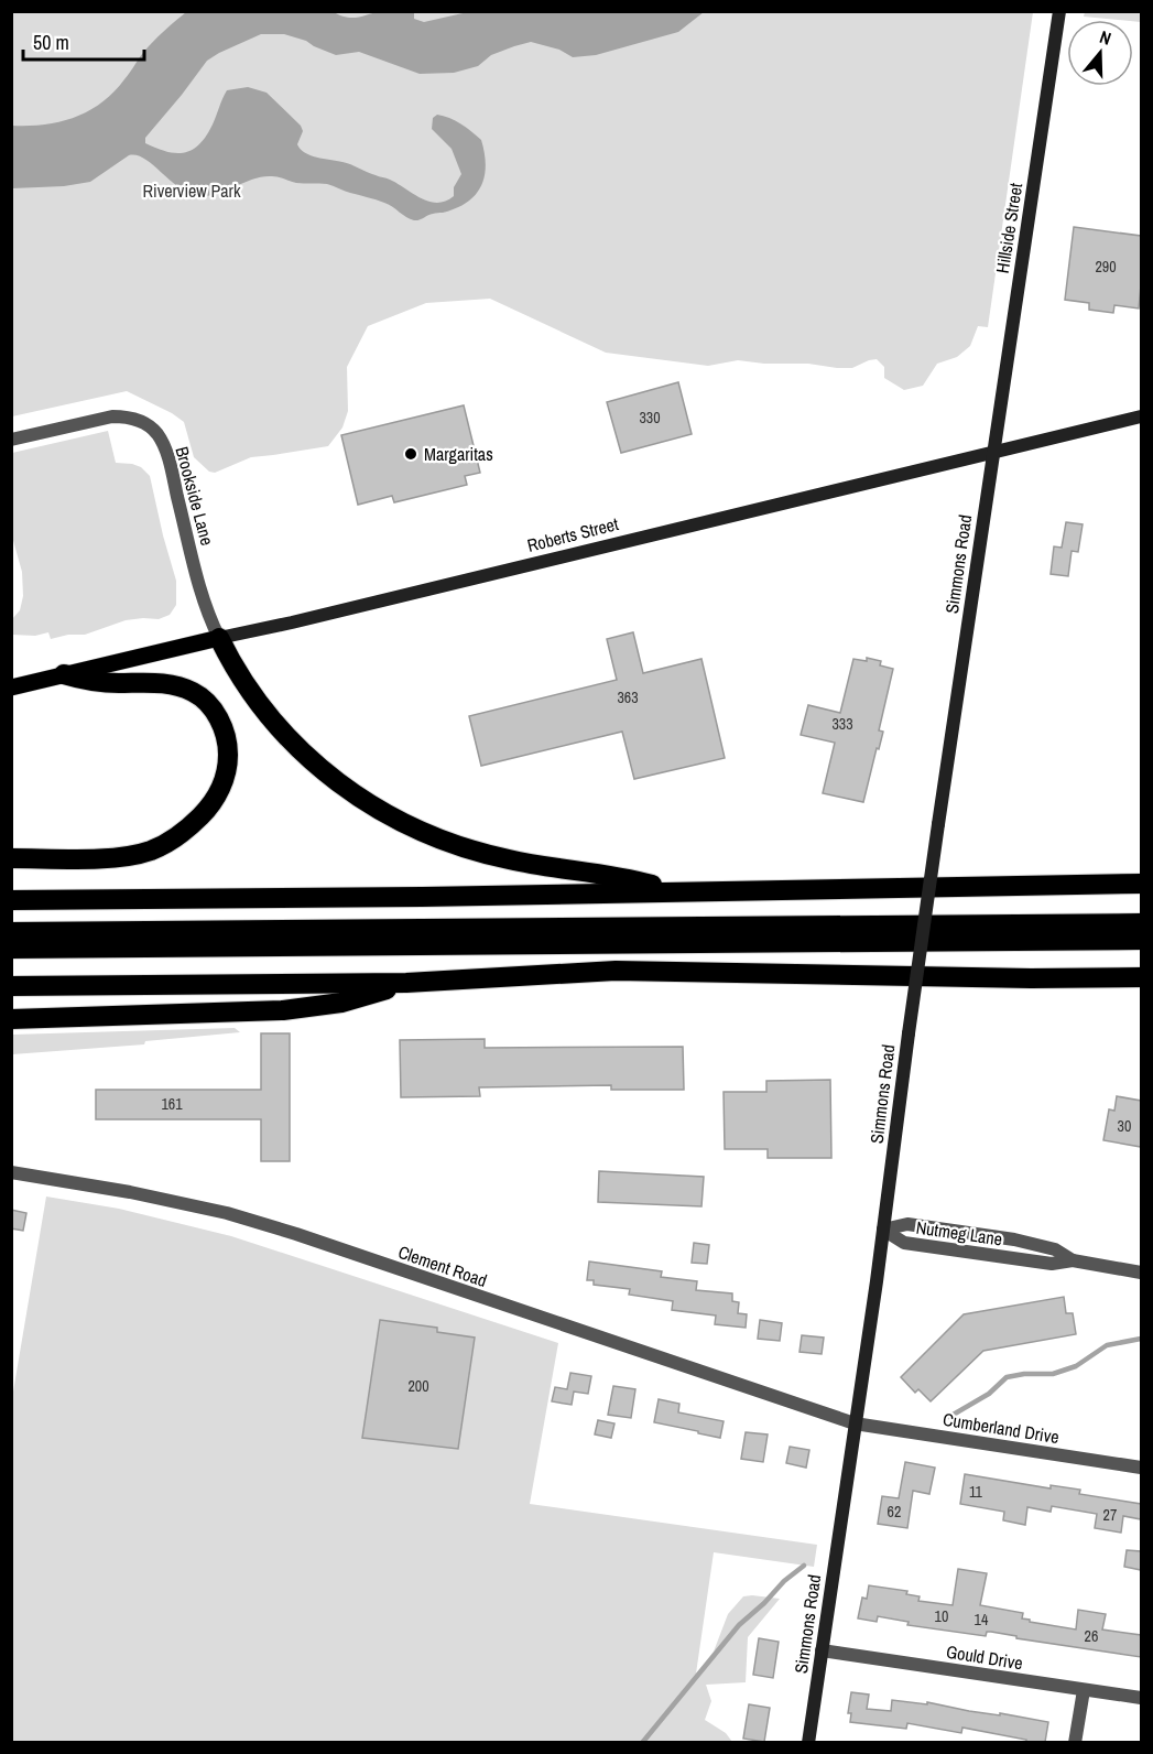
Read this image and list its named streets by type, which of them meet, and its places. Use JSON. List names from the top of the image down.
{
  "streets": {
    "main road": ["Hillside Street", "Roberts Street", "Simmons Road"],
    "street": [
      "Brookside Lane",
      "Nutmeg Lane",
      "Clement Road",
      "Cumberland Drive",
      "Gould Drive"
    ]
  },
  "crossings": [
    ["Hillside Street", "Roberts Street"],
    ["Hillside Street", "Simmons Road"],
    ["Brookside Lane", "Roberts Street"],
    ["Roberts Street", "Simmons Road"],
    ["Simmons Road", "Nutmeg Lane"],
    ["Simmons Road", "Clement Road"],
    ["Simmons Road", "Cumberland Drive"],
    ["Simmons Road", "Gould Drive"],
    ["Clement Road", "Cumberland Drive"]
  ],
  "parks": ["Riverview Park"],
  "places": ["Margaritas"],
  "house_numbers": [
    "290",
    "330",
    "363",
    "333",
    "161",
    "30",
    "200",
    "11",
    "62",
    "27",
    "10",
    "14",
    "26"
  ],
  "scale_bar": "50 m",
  "north": "top"
}
